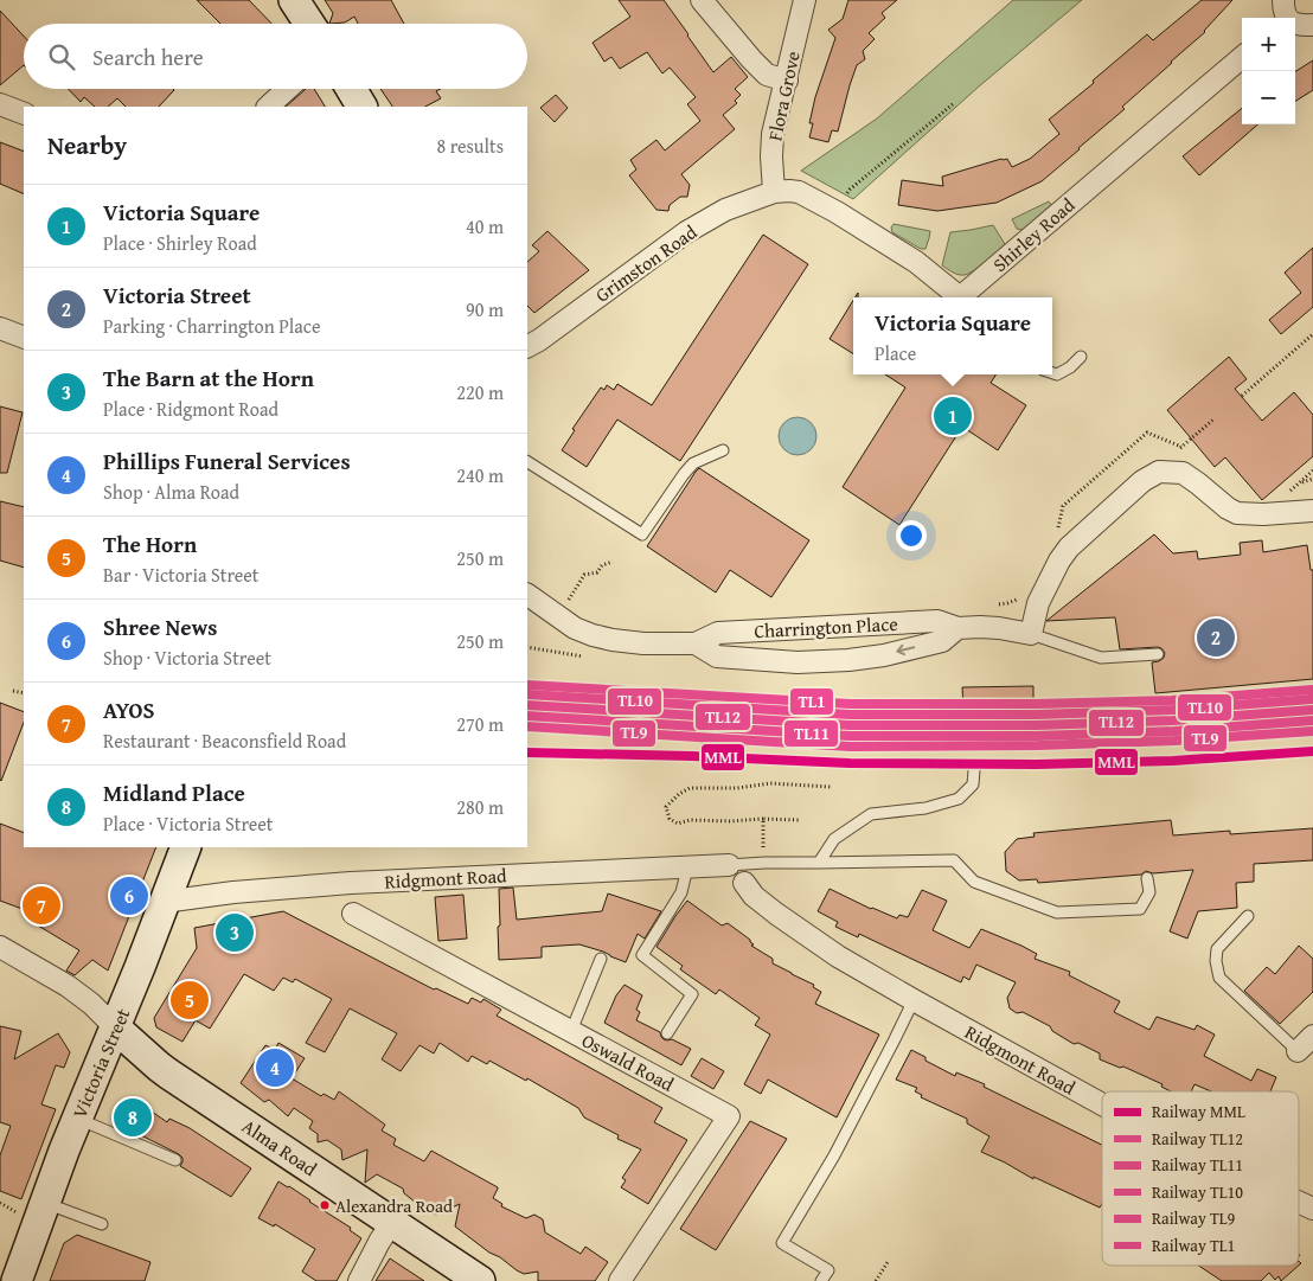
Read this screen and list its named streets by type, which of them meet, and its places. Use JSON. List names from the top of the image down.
{
  "streets": {
    "main road": ["Victoria Street", "Alma Road"],
    "street": [
      "Flora Grove",
      "Shirley Road",
      "Grimston Road",
      "Charrington Place",
      "Ridgmont Road",
      "Oswald Road"
    ]
  },
  "crossings": [
    ["Flora Grove", "Shirley Road"],
    ["Flora Grove", "Grimston Road"],
    ["Shirley Road", "Grimston Road"],
    ["Ridgmont Road", "Victoria Street"],
    ["Victoria Street", "Alma Road"]
  ],
  "places": ["Alexandra Road"],
  "lines": [
    "rail line TL1",
    "rail line TL10",
    "rail line TL12",
    "rail line TL11",
    "rail line TL9",
    "rail line MML"
  ],
  "legend": [
    "Railway MML",
    "Railway TL12",
    "Railway TL11",
    "Railway TL10",
    "Railway TL9",
    "Railway TL1"
  ],
  "page": {
    "map_buttons": ["+", "−"],
    "search": "Search here",
    "heading": ["Nearby", "8 results"],
    "list": [
      {
        "mark": "1",
        "name": "Victoria Square",
        "note": "Place · Shirley Road",
        "value": "40 m"
      },
      {
        "mark": "2",
        "name": "Victoria Street",
        "note": "Parking · Charrington Place",
        "value": "90 m"
      },
      {
        "mark": "3",
        "name": "The Barn at the Horn",
        "note": "Place · Ridgmont Road",
        "value": "220 m"
      },
      {
        "mark": "4",
        "name": "Phillips Funeral Services",
        "note": "Shop · Alma Road",
        "value": "240 m"
      },
      {
        "mark": "5",
        "name": "The Horn",
        "note": "Bar · Victoria Street",
        "value": "250 m"
      },
      {
        "mark": "6",
        "name": "Shree News",
        "note": "Shop · Victoria Street",
        "value": "250 m"
      },
      {
        "mark": "7",
        "name": "AYOS",
        "note": "Restaurant · Beaconsfield Road",
        "value": "270 m"
      },
      {
        "mark": "8",
        "name": "Midland Place",
        "note": "Place · Victoria Street",
        "value": "280 m"
      }
    ],
    "popup": ["Victoria Square", "Place"],
    "pins": [
      "1",
      "2",
      "6",
      "7",
      "3",
      "5",
      "4",
      "8"
    ]
  }
}
